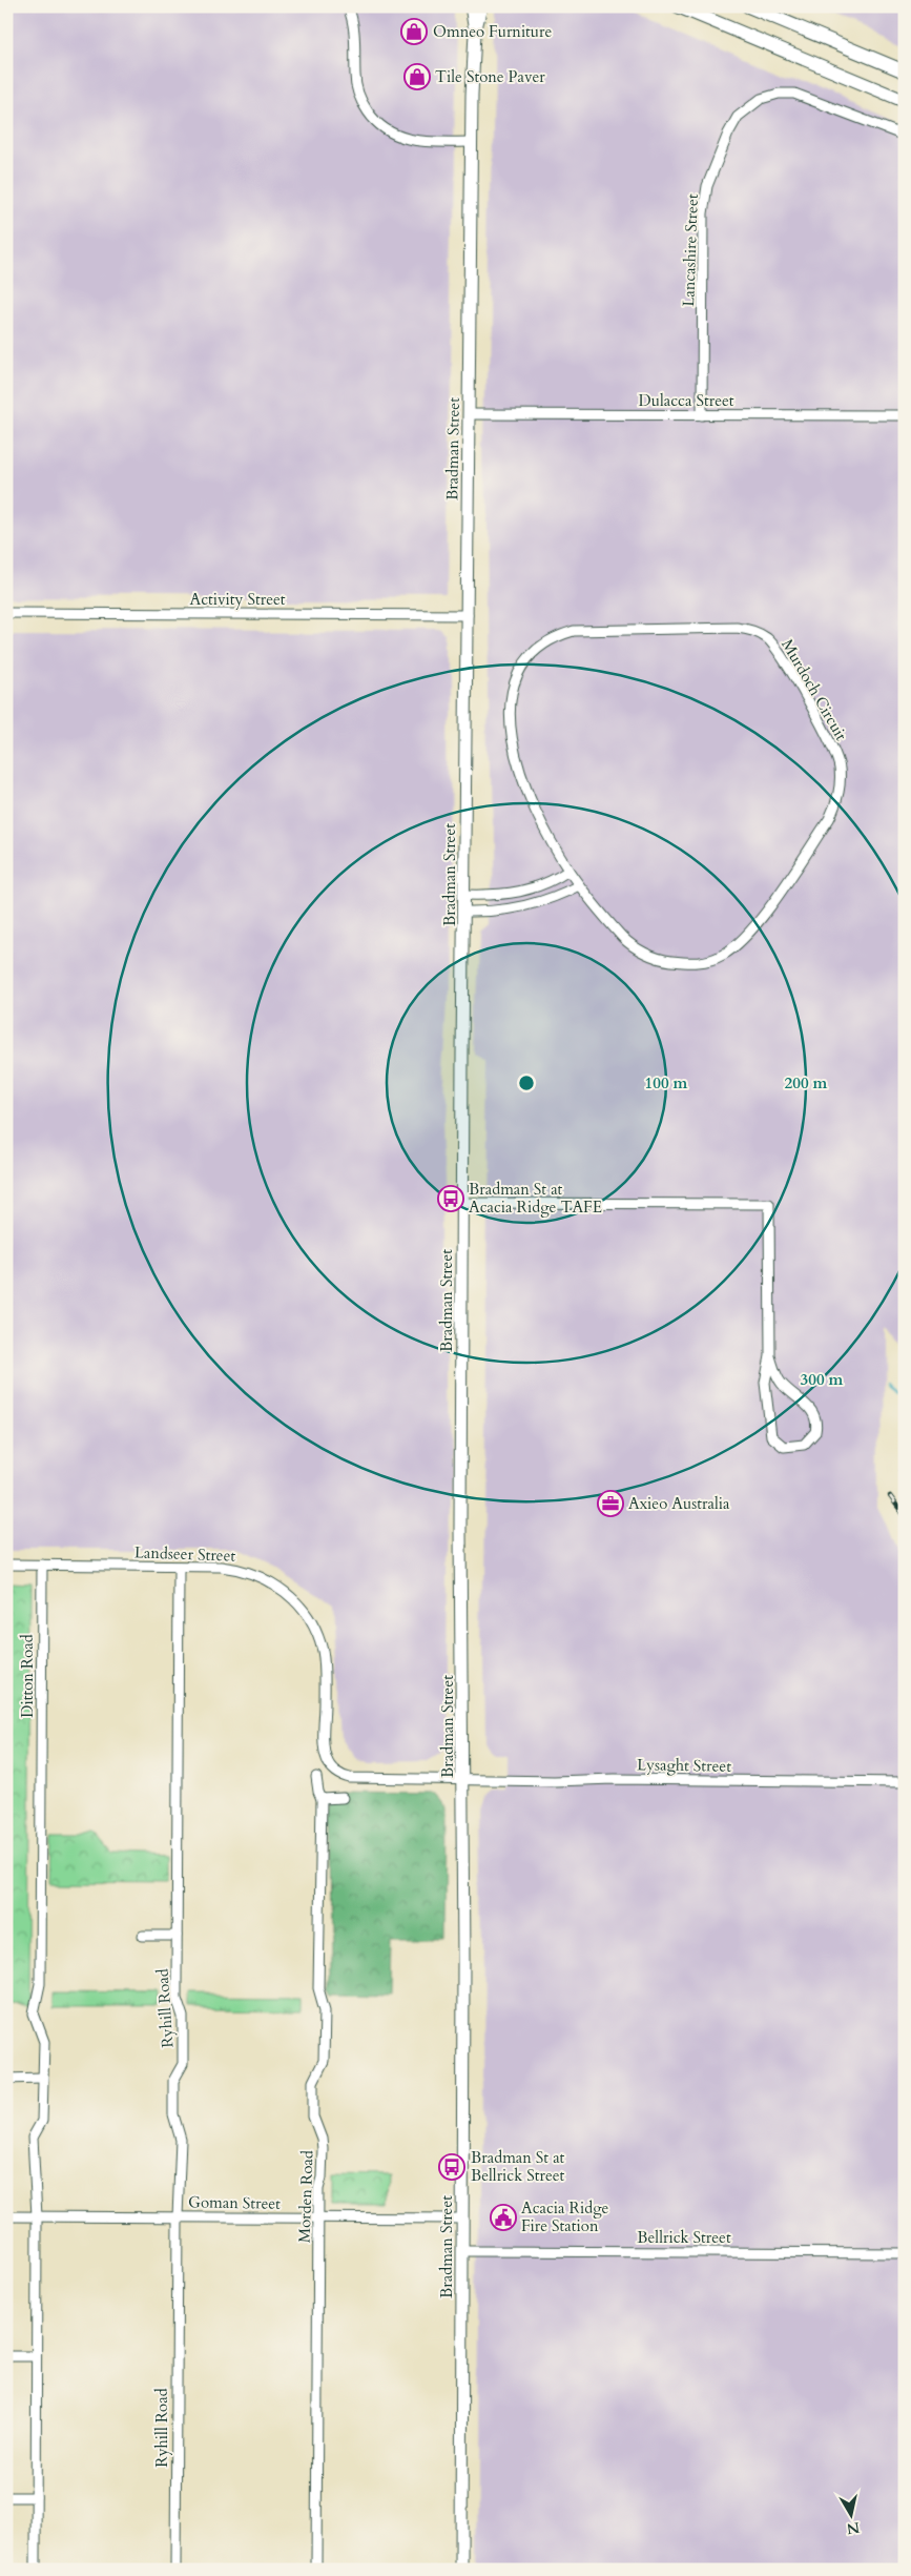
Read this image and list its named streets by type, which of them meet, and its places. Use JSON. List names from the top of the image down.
{
  "streets": {
    "main road": ["Bradman Street"],
    "street": [
      "Lancashire Street",
      "Dulacca Street",
      "Activity Street",
      "Murdoch Circuit",
      "Landseer Street",
      "Ditton Road",
      "Lysaght Street",
      "Ryhill Road",
      "Morden Road",
      "Goman Street",
      "Bellrick Street"
    ]
  },
  "crossings": [
    ["Lancashire Street", "Dulacca Street"],
    ["Dulacca Street", "Bradman Street"],
    ["Bradman Street", "Activity Street"],
    ["Bradman Street", "Landseer Street"],
    ["Bradman Street", "Lysaght Street"],
    ["Bradman Street", "Goman Street"],
    ["Bradman Street", "Bellrick Street"],
    ["Landseer Street", "Ditton Road"],
    ["Landseer Street", "Lysaght Street"],
    ["Landseer Street", "Ryhill Road"],
    ["Ditton Road", "Goman Street"],
    ["Ryhill Road", "Goman Street"],
    ["Morden Road", "Goman Street"]
  ],
  "places": {
    "shop": ["Omneo Furniture", "Tile Stone Paver"],
    "bus stop": ["Bradman St at Acacia Ridge TAFE", "Bradman St at Bellrick Street"],
    "office": ["Axieo Australia"],
    "public building": ["Acacia Ridge Fire Station"]
  },
  "north": "bottom",
  "rings": ["100 m", "200 m", "300 m"]
}
